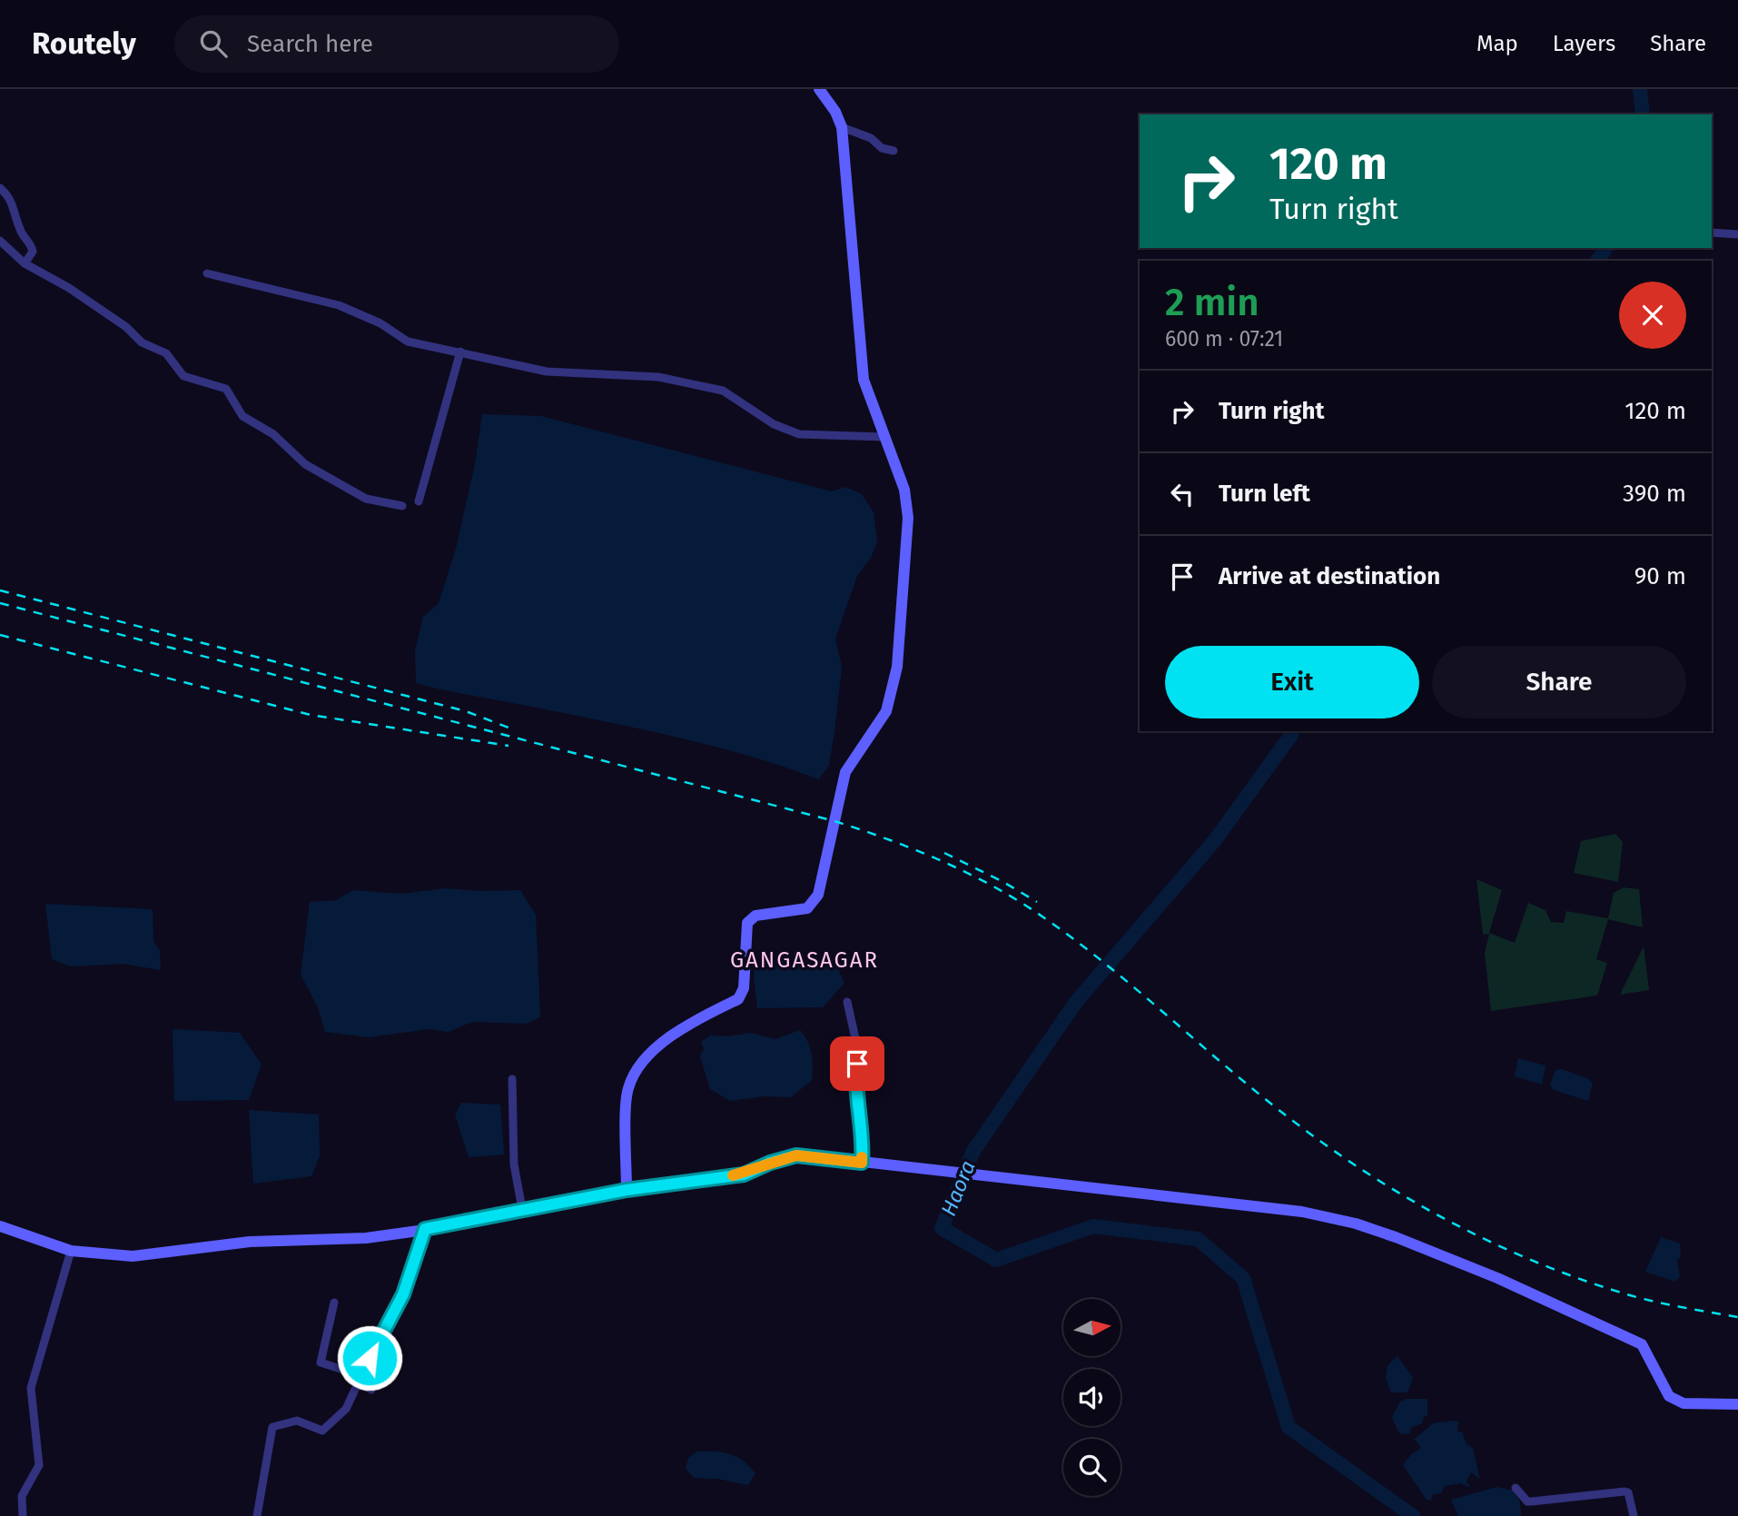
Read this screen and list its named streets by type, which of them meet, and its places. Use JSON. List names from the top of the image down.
{
  "districts": ["GANGASAGAR"],
  "water": ["Haora"],
  "north": "right",
  "page": {
    "header": "Routely",
    "search": "Search here",
    "nav": ["Map", "Layers", "Share"],
    "turn": ["120 m", "Turn right"],
    "heading": ["2 min", "600 m · 07:21"],
    "list": [
      {
        "name": "Turn right",
        "value": "120 m"
      },
      {
        "name": "Turn left",
        "value": "390 m"
      },
      {
        "name": "Arrive at destination",
        "value": "90 m"
      }
    ],
    "buttons": ["Exit", "Share"]
  }
}
